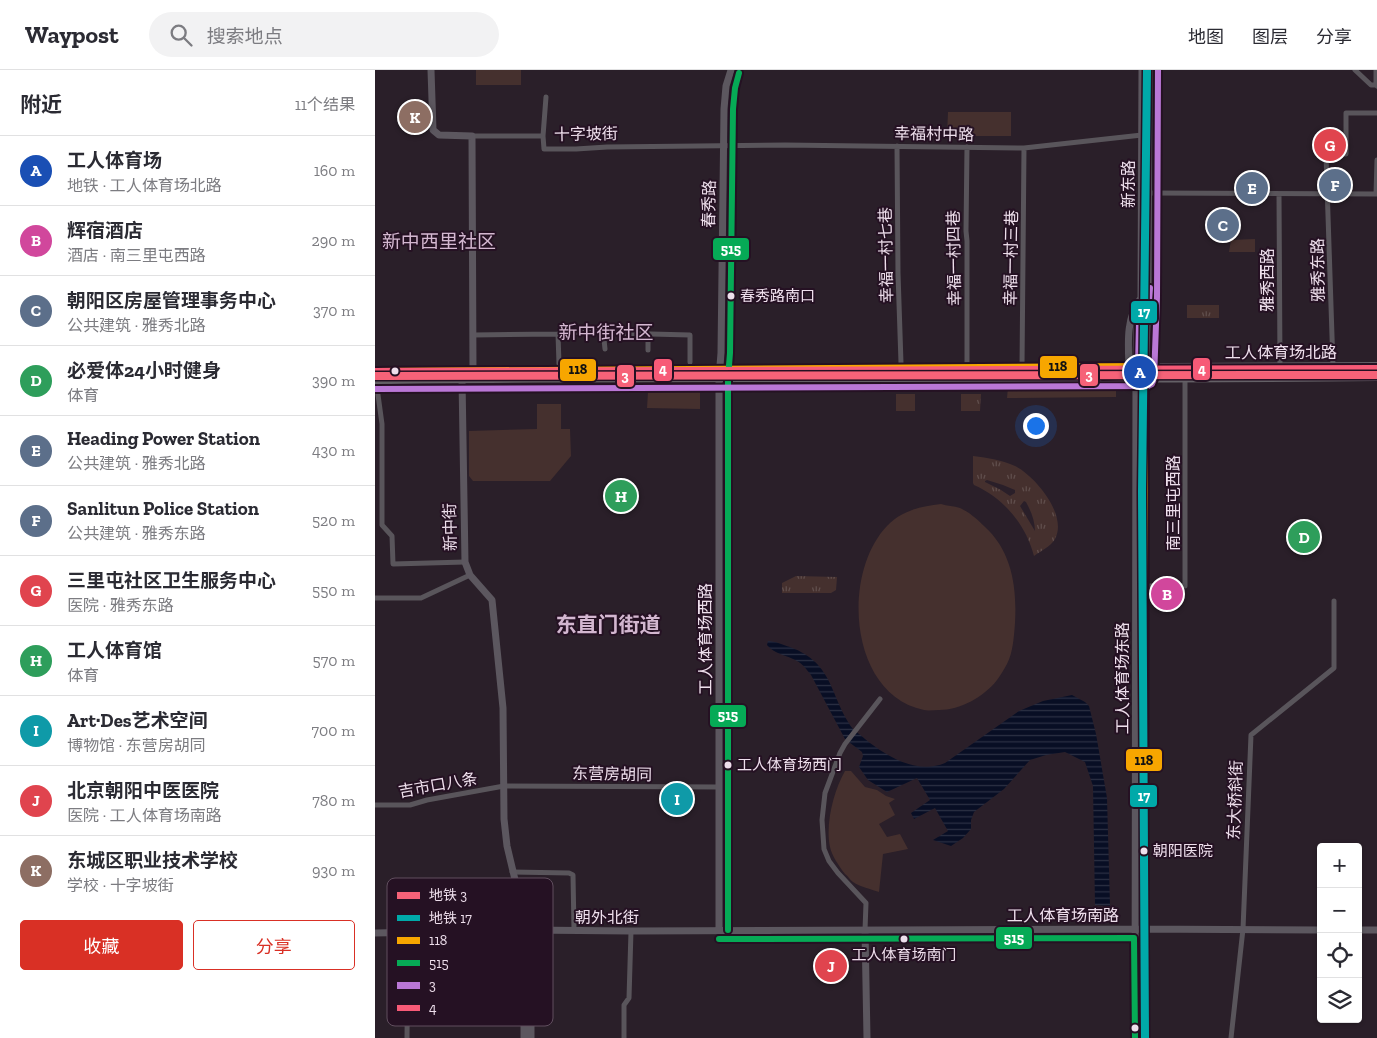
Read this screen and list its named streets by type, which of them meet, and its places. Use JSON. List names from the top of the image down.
{
  "streets": {
    "main road": ["工人体育场北路"],
    "street": [
      "十字坡街",
      "幸福村中路",
      "新东路",
      "春秀路",
      "幸福一村七巷",
      "幸福一村四巷",
      "幸福一村三巷",
      "雅秀东路",
      "雅秀西路",
      "南三里屯西路",
      "新中街",
      "工人体育场西路",
      "工人体育场东路",
      "东营房胡同",
      "吉市口八条",
      "东大桥斜街",
      "工人体育场南路",
      "朝外北街"
    ]
  },
  "crossings": [
    ["十字坡街", "幸福村中路"],
    ["十字坡街", "春秀路"],
    ["幸福村中路", "新东路"],
    ["幸福村中路", "春秀路"],
    ["幸福村中路", "幸福一村七巷"],
    ["幸福村中路", "幸福一村四巷"],
    ["幸福村中路", "幸福一村三巷"],
    ["新东路", "工人体育场北路"],
    ["新东路", "工人体育场东路"],
    ["春秀路", "工人体育场北路"],
    ["春秀路", "工人体育场西路"],
    ["幸福一村四巷", "工人体育场北路"],
    ["幸福一村三巷", "工人体育场北路"],
    ["雅秀东路", "工人体育场北路"],
    ["雅秀西路", "工人体育场北路"],
    ["工人体育场北路", "南三里屯西路"],
    ["工人体育场北路", "新中街"],
    ["工人体育场北路", "工人体育场西路"],
    ["工人体育场北路", "工人体育场东路"],
    ["南三里屯西路", "工人体育场东路"],
    ["新中街", "东营房胡同"],
    ["新中街", "吉市口八条"],
    ["工人体育场西路", "东营房胡同"],
    ["工人体育场西路", "工人体育场南路"],
    ["工人体育场西路", "朝外北街"],
    ["工人体育场东路", "工人体育场南路"],
    ["东营房胡同", "吉市口八条"],
    ["东大桥斜街", "工人体育场南路"],
    ["工人体育场南路", "朝外北街"]
  ],
  "districts": ["新中西里社区", "新中街社区", "东直门街道"],
  "places": [
    "春秀路南口",
    "工人体育场西门",
    "朝阳医院",
    "工人体育场南门"
  ],
  "lines": [
    "metro line 17",
    "transit line 3",
    "transit line 515",
    "transit line 118",
    "transit line 4",
    "metro line 3"
  ],
  "legend": [
    "地铁 3",
    "地铁 17",
    "118",
    "515",
    "3",
    "4"
  ],
  "page": {
    "header": "Waypost",
    "search": "搜索地点",
    "nav": ["地图", "图层", "分享"],
    "heading": ["附近", "11个结果"],
    "pins": [
      "K",
      "G",
      "F",
      "E",
      "C",
      "A",
      "H",
      "D",
      "B",
      "I",
      "J"
    ],
    "list": [
      {
        "mark": "A",
        "name": "工人体育场",
        "note": "地铁 · 工人体育场北路",
        "value": "160 m"
      },
      {
        "mark": "B",
        "name": "辉宿酒店",
        "note": "酒店 · 南三里屯西路",
        "value": "290 m"
      },
      {
        "mark": "C",
        "name": "朝阳区房屋管理事务中心",
        "note": "公共建筑 · 雅秀北路",
        "value": "370 m"
      },
      {
        "mark": "D",
        "name": "必爱体24小时健身",
        "note": "体育",
        "value": "390 m"
      },
      {
        "mark": "E",
        "name": "Heading Power Station",
        "note": "公共建筑 · 雅秀北路",
        "value": "430 m"
      },
      {
        "mark": "F",
        "name": "Sanlitun Police Station",
        "note": "公共建筑 · 雅秀东路",
        "value": "520 m"
      },
      {
        "mark": "G",
        "name": "三里屯社区卫生服务中心",
        "note": "医院 · 雅秀东路",
        "value": "550 m"
      },
      {
        "mark": "H",
        "name": "工人体育馆",
        "note": "体育",
        "value": "570 m"
      },
      {
        "mark": "I",
        "name": "Art·Des艺术空间",
        "note": "博物馆 · 东营房胡同",
        "value": "700 m"
      },
      {
        "mark": "J",
        "name": "北京朝阳中医医院",
        "note": "医院 · 工人体育场南路",
        "value": "780 m"
      },
      {
        "mark": "K",
        "name": "东城区职业技术学校",
        "note": "学校 · 十字坡街",
        "value": "930 m"
      }
    ],
    "map_buttons": ["+", "−"],
    "buttons": ["收藏", "分享"]
  }
}
